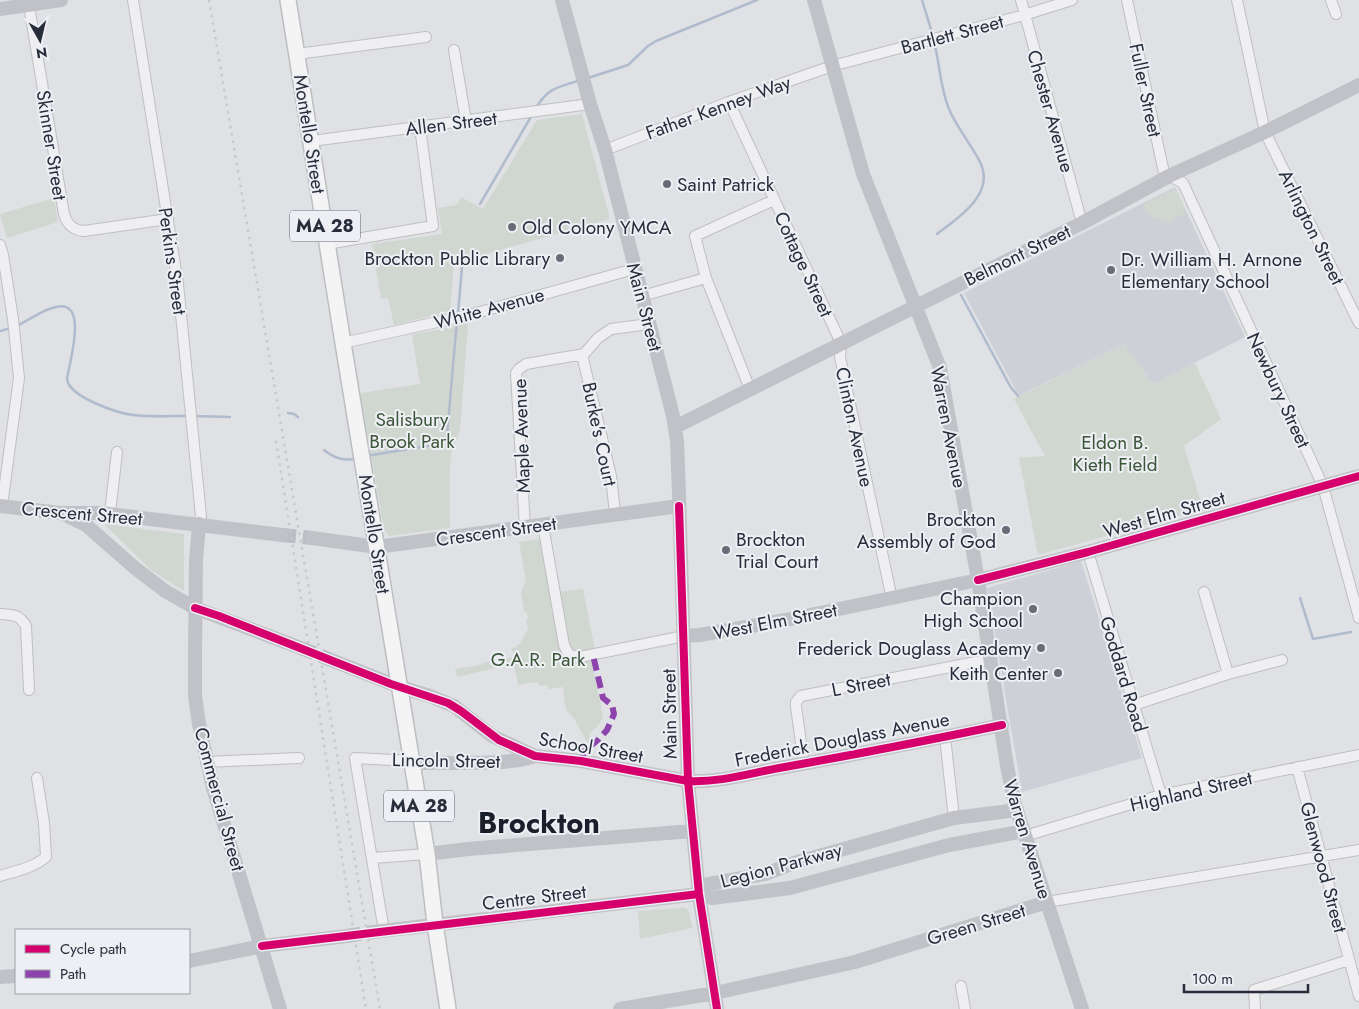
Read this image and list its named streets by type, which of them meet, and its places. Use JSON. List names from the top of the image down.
{
  "streets": {
    "main road": [
      "Montello Street",
      "MA 28",
      "Belmont Street",
      "Main Street",
      "Warren Avenue",
      "Crescent Street",
      "West Elm Street",
      "Frederick Douglass Avenue",
      "School Street",
      "Lincoln Street",
      "Commercial Street",
      "Legion Parkway",
      "Centre Street",
      "Green Street"
    ],
    "street": [
      "Bartlett Street",
      "Fuller Street",
      "Father Kenney Way",
      "Chester Avenue",
      "Allen Street",
      "Skinner Street",
      "Arlington Street",
      "Perkins Street",
      "Cottage Street",
      "White Avenue",
      "Newbury Street",
      "Clinton Avenue",
      "Burke's Court",
      "Maple Avenue",
      "Goddard Road",
      "L Street",
      "Highland Street",
      "Glenwood Street"
    ]
  },
  "crossings": [
    ["Bartlett Street", "Father Kenney Way"],
    ["Bartlett Street", "Chester Avenue"],
    ["Bartlett Street", "Warren Avenue"],
    ["Fuller Street", "Belmont Street"],
    ["Fuller Street", "Newbury Street"],
    ["Father Kenney Way", "Cottage Street"],
    ["Father Kenney Way", "Main Street"],
    ["Father Kenney Way", "Warren Avenue"],
    ["Chester Avenue", "Belmont Street"],
    ["Allen Street", "Montello Street"],
    ["Allen Street", "Main Street"],
    ["Montello Street", "White Avenue"],
    ["Montello Street", "Crescent Street"],
    ["Montello Street", "School Street"],
    ["Montello Street", "Lincoln Street"],
    ["Montello Street", "Centre Street"],
    ["Skinner Street", "Perkins Street"],
    ["Arlington Street", "Belmont Street"],
    ["Belmont Street", "Cottage Street"],
    ["Belmont Street", "Main Street"],
    ["Belmont Street", "Newbury Street"],
    ["Belmont Street", "Clinton Avenue"],
    ["Belmont Street", "Warren Avenue"],
    ["Perkins Street", "Crescent Street"],
    ["Perkins Street", "Commercial Street"],
    ["Cottage Street", "Clinton Avenue"],
    ["Main Street", "White Avenue"],
    ["Main Street", "Crescent Street"],
    ["Main Street", "West Elm Street"],
    ["Main Street", "Frederick Douglass Avenue"],
    ["Main Street", "School Street"],
    ["Main Street", "Legion Parkway"],
    ["Main Street", "Centre Street"],
    ["Main Street", "Green Street"],
    ["Newbury Street", "West Elm Street"],
    ["Clinton Avenue", "West Elm Street"],
    ["Warren Avenue", "West Elm Street"],
    ["Warren Avenue", "L Street"],
    ["Warren Avenue", "Frederick Douglass Avenue"],
    ["Warren Avenue", "Highland Street"],
    ["Warren Avenue", "Legion Parkway"],
    ["Warren Avenue", "Green Street"],
    ["Burke's Court", "Maple Avenue"],
    ["Burke's Court", "Crescent Street"],
    ["Maple Avenue", "Crescent Street"],
    ["Crescent Street", "Commercial Street"],
    ["West Elm Street", "Goddard Road"],
    ["Goddard Road", "Highland Street"],
    ["L Street", "Frederick Douglass Avenue"],
    ["Frederick Douglass Avenue", "School Street"],
    ["School Street", "Lincoln Street"],
    ["Highland Street", "Legion Parkway"],
    ["Highland Street", "Glenwood Street"],
    ["Legion Parkway", "Centre Street"],
    ["Glenwood Street", "Green Street"]
  ],
  "districts": ["Brockton"],
  "parks": ["Salisbury Brook Park", "Eldon B. Kieth Field", "G.A.R. Park"],
  "places": [
    "Saint Patrick",
    "Old Colony YMCA",
    "Brockton Public Library",
    "Dr. William H. Arnone Elementary School",
    "Brockton Assembly of God",
    "Brockton Trial Court",
    "Champion High School",
    "Frederick Douglass Academy",
    "Keith Center"
  ],
  "legend": ["Cycle path", "Path"],
  "scale_bar": "100 m",
  "north": "bottom"
}
